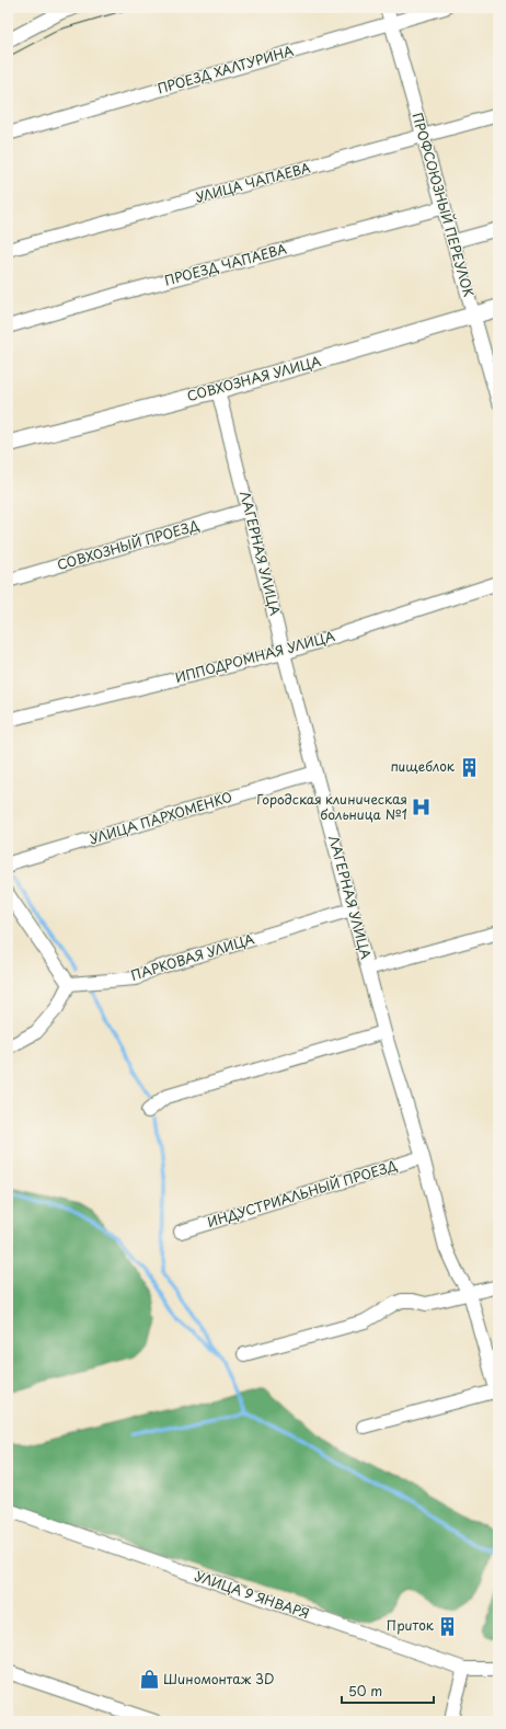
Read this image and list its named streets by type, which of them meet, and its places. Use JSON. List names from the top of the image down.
{
  "streets": {
    "street": [
      "ПРОЕЗД ХАЛТУРИНА",
      "УЛИЦА ЧАПАЕВА",
      "ПРОФСОЮЗНЫЙ ПЕРЕУЛОК",
      "ПРОЕЗД ЧАПАЕВА",
      "СОВХОЗНАЯ УЛИЦА",
      "СОВХОЗНЫЙ ПРОЕЗД",
      "ЛАГЕРНАЯ УЛИЦА",
      "ИППОДРОМНАЯ УЛИЦА",
      "УЛИЦА ПАРХОМЕНКО",
      "ПАРКОВАЯ УЛИЦА",
      "ИНДУСТРИАЛЬНЫЙ ПРОЕЗД",
      "УЛИЦА 9 ЯНВАРЯ"
    ]
  },
  "crossings": [
    ["ПРОЕЗД ХАЛТУРИНА", "ПРОФСОЮЗНЫЙ ПЕРЕУЛОК"],
    ["УЛИЦА ЧАПАЕВА", "ПРОФСОЮЗНЫЙ ПЕРЕУЛОК"],
    ["ПРОФСОЮЗНЫЙ ПЕРЕУЛОК", "ПРОЕЗД ЧАПАЕВА"],
    ["ПРОФСОЮЗНЫЙ ПЕРЕУЛОК", "СОВХОЗНАЯ УЛИЦА"],
    ["СОВХОЗНАЯ УЛИЦА", "ЛАГЕРНАЯ УЛИЦА"],
    ["СОВХОЗНЫЙ ПРОЕЗД", "ЛАГЕРНАЯ УЛИЦА"],
    ["ЛАГЕРНАЯ УЛИЦА", "ИППОДРОМНАЯ УЛИЦА"],
    ["ЛАГЕРНАЯ УЛИЦА", "УЛИЦА ПАРХОМЕНКО"],
    ["ЛАГЕРНАЯ УЛИЦА", "ПАРКОВАЯ УЛИЦА"],
    ["ЛАГЕРНАЯ УЛИЦА", "ИНДУСТРИАЛЬНЫЙ ПРОЕЗД"]
  ],
  "places": {
    "building": ["пищеблок", "Приток"],
    "hospital": ["Городская клиническая больница №1"],
    "shop": ["Шиномонтаж 3D"]
  },
  "scale_bar": "50 m"
}
